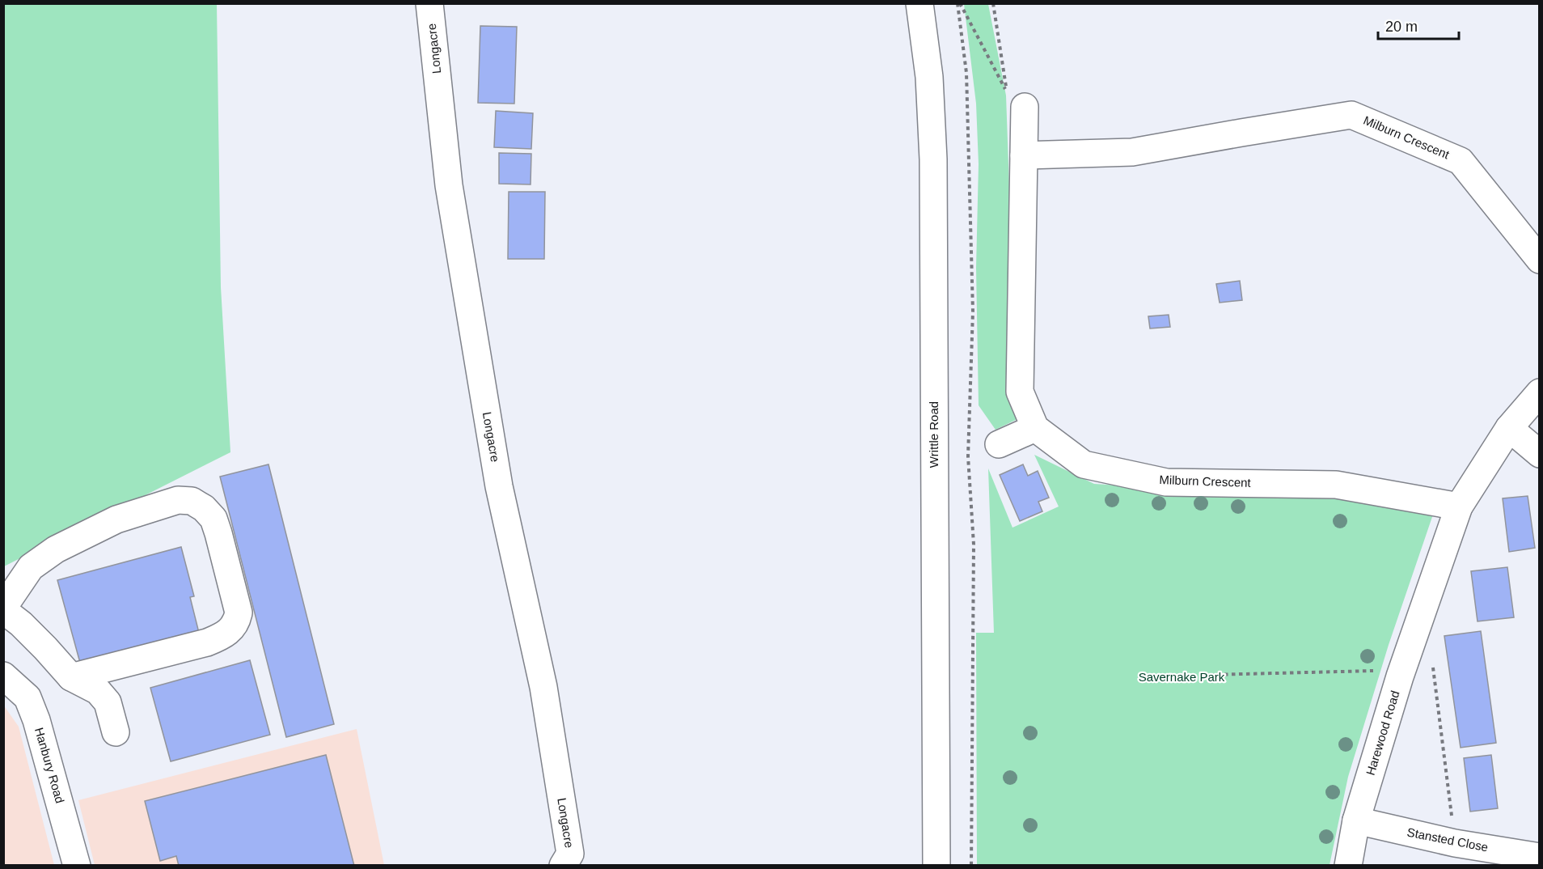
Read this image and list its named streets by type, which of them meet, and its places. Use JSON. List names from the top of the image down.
{
  "streets": {
    "street": [
      "Longacre",
      "Milburn Crescent",
      "Writtle Road",
      "Harewood Road",
      "Hanbury Road",
      "Stansted Close"
    ]
  },
  "crossings": [
    ["Milburn Crescent", "Harewood Road"],
    ["Harewood Road", "Stansted Close"]
  ],
  "parks": ["Savernake Park"],
  "scale_bar": "20 m"
}
